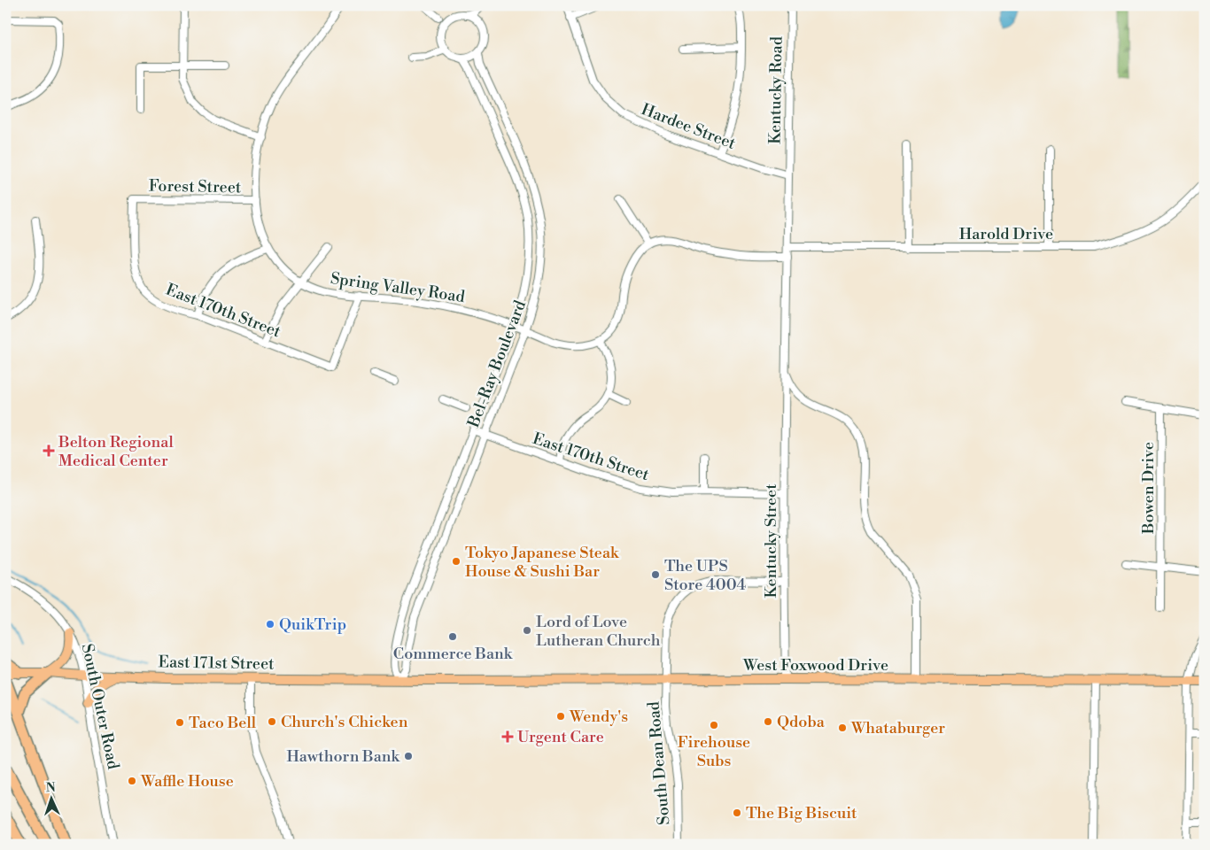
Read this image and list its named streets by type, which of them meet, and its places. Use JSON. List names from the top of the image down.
{
  "streets": {
    "main road": ["East 171st Street", "West Foxwood Drive"],
    "street": [
      "Kentucky Road",
      "Hardee Street",
      "Forest Street",
      "Harold Drive",
      "Spring Valley Road",
      "East 170th Street",
      "Bel-Ray Boulevard",
      "Bowen Drive",
      "Kentucky Street",
      "South Outer Road",
      "South Dean Road"
    ]
  },
  "crossings": [
    ["Kentucky Road", "Hardee Street"],
    ["Forest Street", "Spring Valley Road"],
    ["Forest Street", "East 170th Street"],
    ["Spring Valley Road", "East 170th Street"],
    ["Spring Valley Road", "Bel-Ray Boulevard"],
    ["East 170th Street", "Bel-Ray Boulevard"],
    ["East 170th Street", "Kentucky Street"],
    ["Bel-Ray Boulevard", "East 171st Street"],
    ["Kentucky Street", "West Foxwood Drive"],
    ["Kentucky Street", "South Dean Road"],
    ["East 171st Street", "West Foxwood Drive"],
    ["East 171st Street", "South Outer Road"],
    ["West Foxwood Drive", "South Dean Road"]
  ],
  "places": {
    "health": ["Belton Regional Medical Center", "Urgent Care"],
    "other": [
      "Tokyo Japanese Steak House & Sushi Bar",
      "The UPS Store 4004",
      "QuikTrip",
      "Lord of Love Lutheran Church",
      "Commerce Bank",
      "Wendy's",
      "Church's Chicken",
      "Qdoba",
      "Taco Bell",
      "Firehouse Subs",
      "Whataburger",
      "Hawthorn Bank",
      "Waffle House",
      "The Big Biscuit"
    ]
  },
  "north": "top"
}
